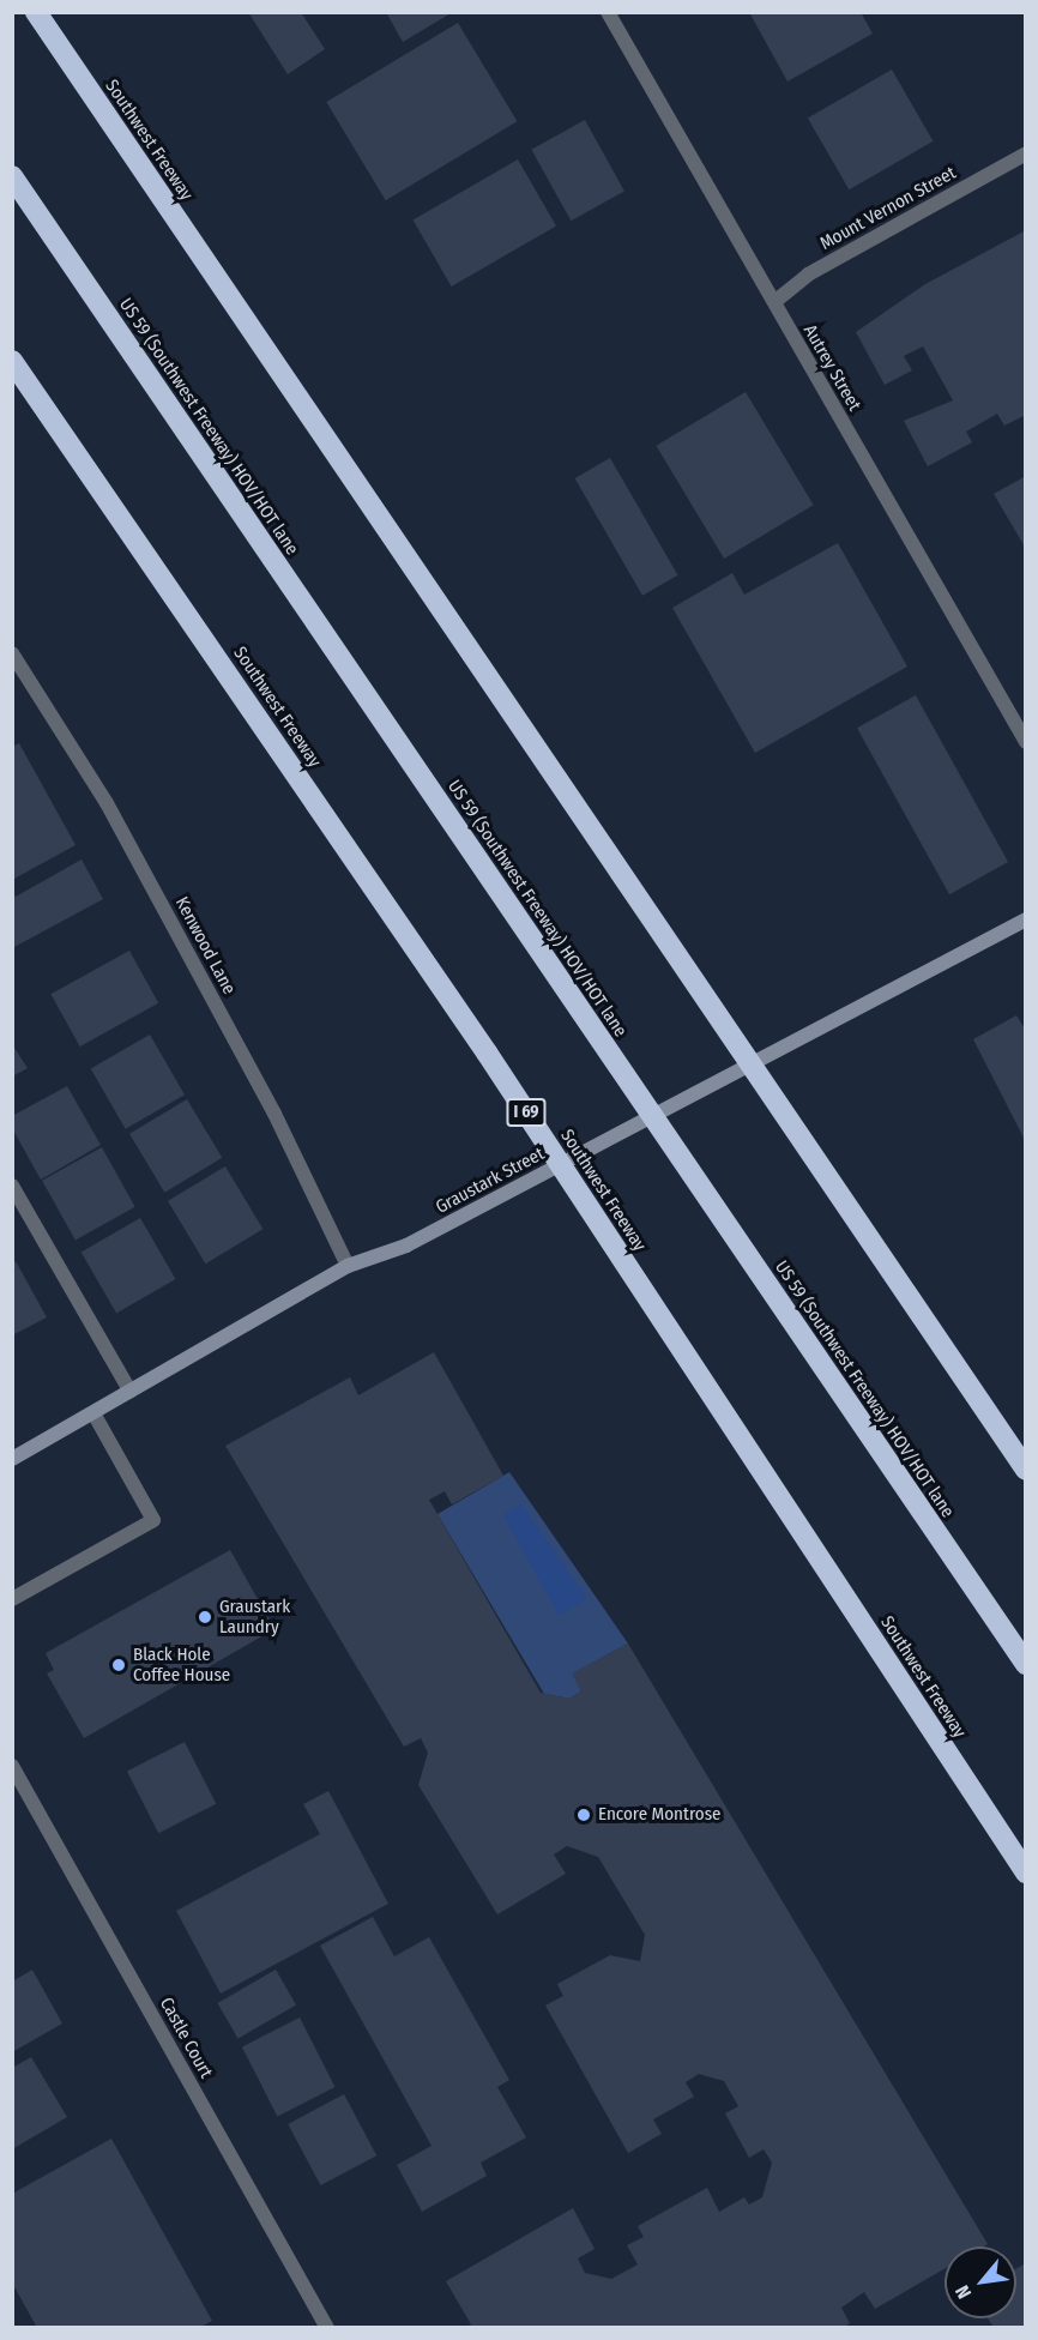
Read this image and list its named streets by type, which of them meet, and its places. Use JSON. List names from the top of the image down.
{
  "streets": {
    "highway": ["Southwest Freeway", "US 59 (Southwest Freeway) HOV/HOT lane", "I 69"],
    "street": [
      "Mount Vernon Street",
      "Autrey Street",
      "Kenwood Lane",
      "Graustark Street",
      "Castle Court"
    ]
  },
  "crossings": [
    ["Mount Vernon Street", "Autrey Street"],
    ["Kenwood Lane", "Graustark Street"]
  ],
  "places": ["Graustark Laundry", "Black Hole Coffee House", "Encore Montrose"],
  "north": "bottom left"
}
